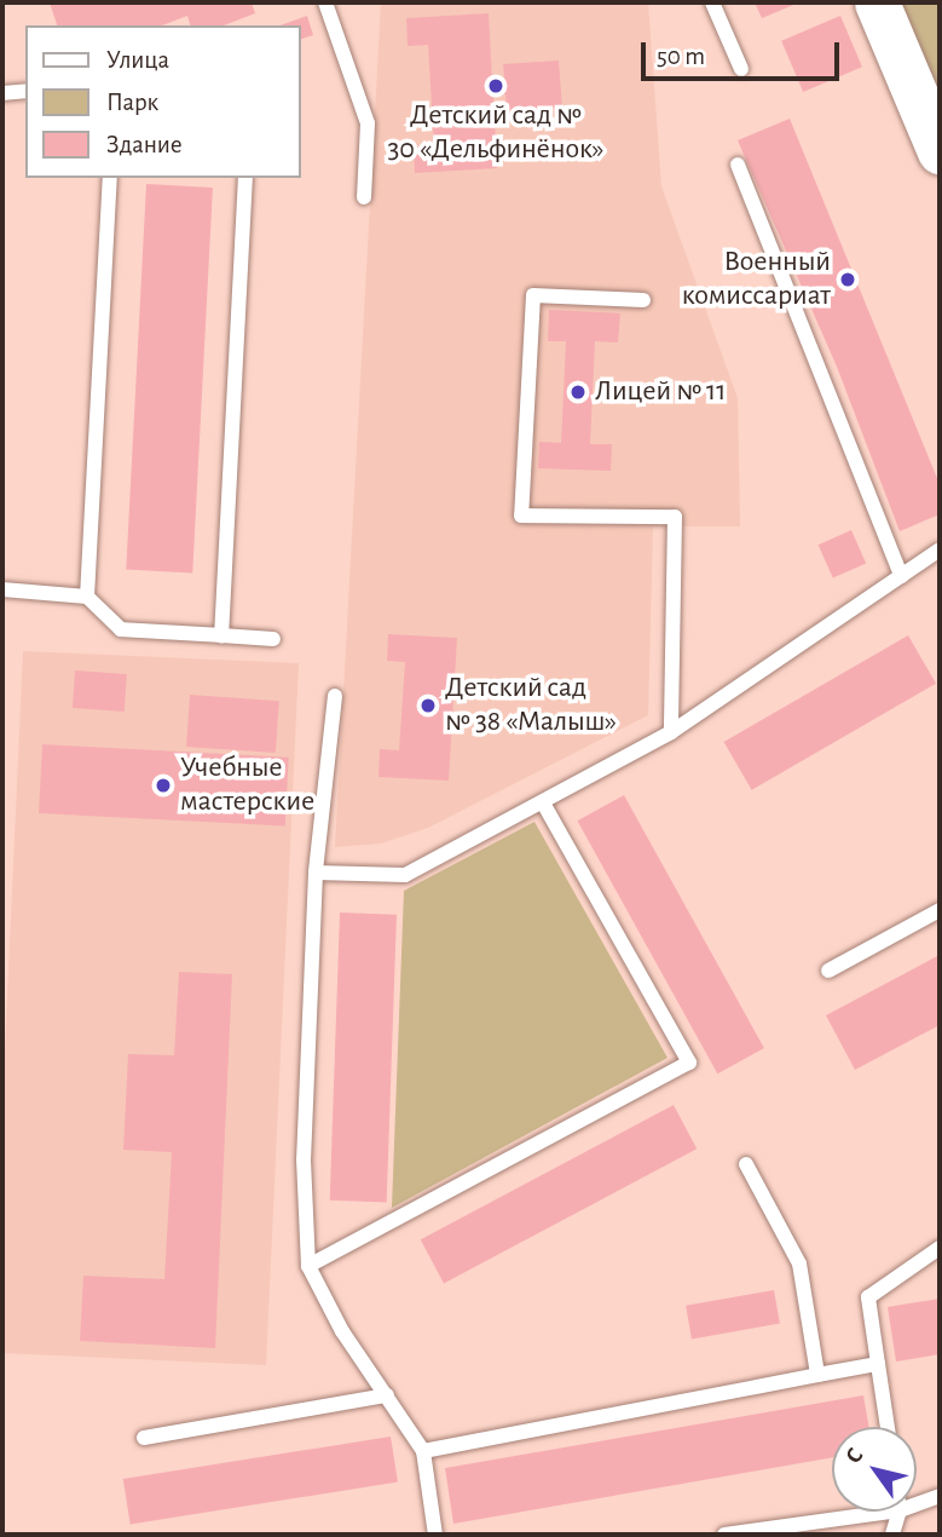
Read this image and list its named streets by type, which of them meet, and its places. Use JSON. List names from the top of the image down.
{
  "places": [
    "Детский сад № 30 «Дельфинёнок»",
    "Военный комиссариат",
    "Лицей № 11",
    "Детский сад № 38 «Малыш»",
    "Учебные мастерские"
  ],
  "legend": ["Улица", "Парк", "Здание"],
  "scale_bar": "50 m",
  "north": "top left"
}
